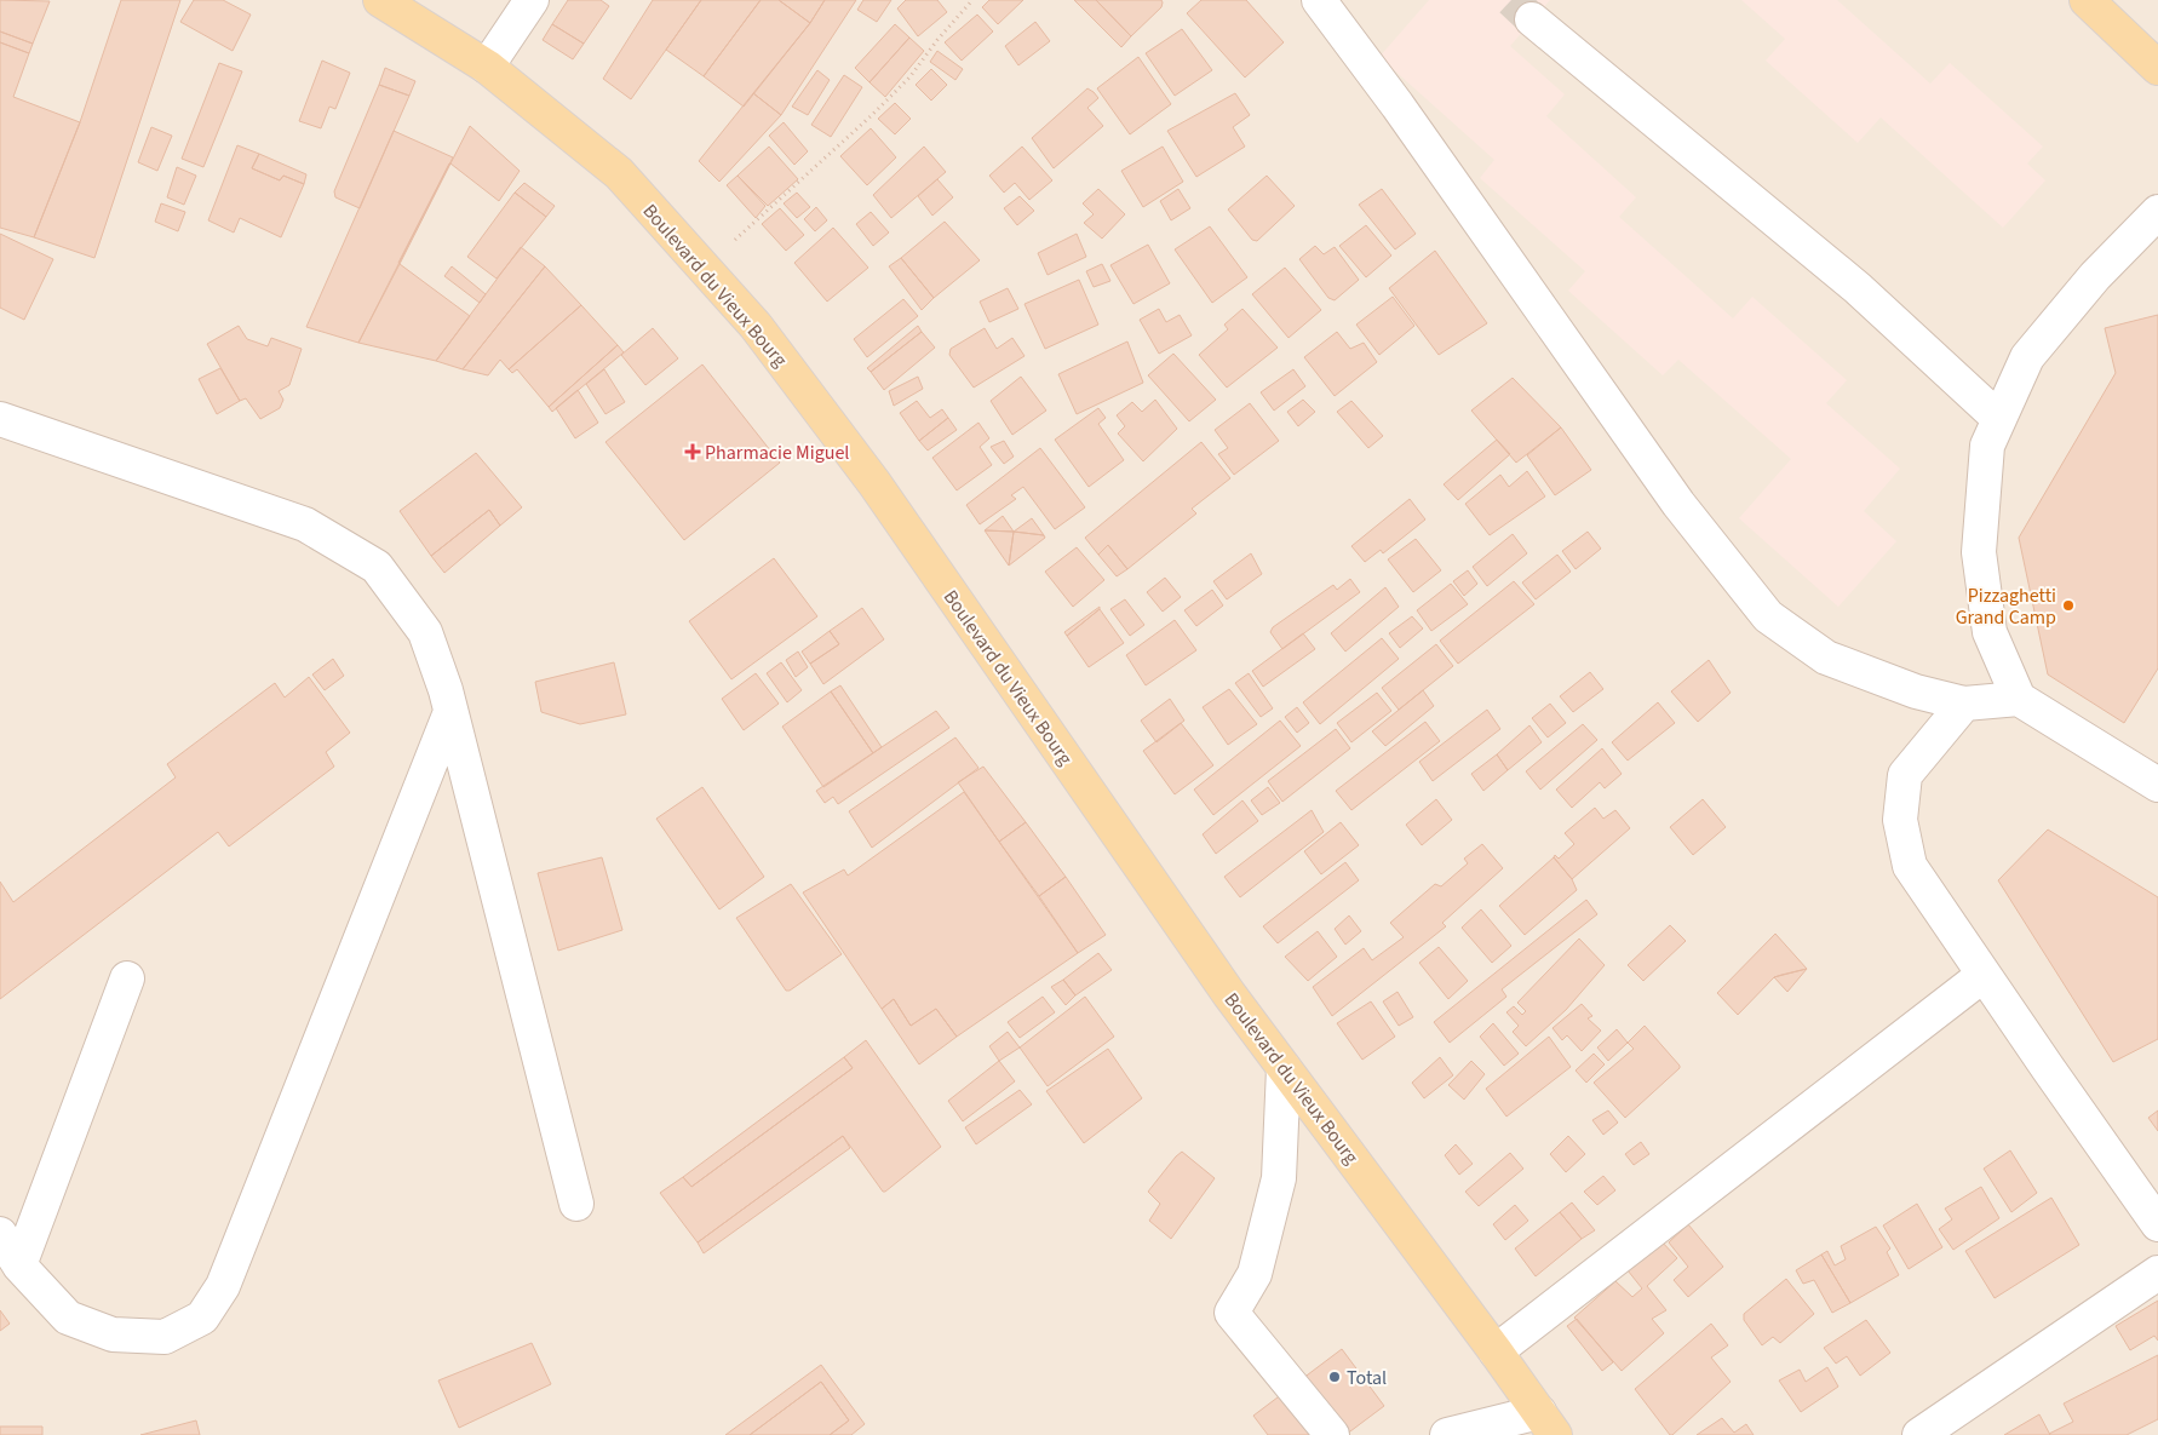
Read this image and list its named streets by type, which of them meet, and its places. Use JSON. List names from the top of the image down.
{
  "streets": {
    "main road": ["Boulevard du Vieux Bourg"]
  },
  "places": {
    "health": ["Pharmacie Miguel"],
    "other": ["Pizzaghetti Grand Camp", "Total"]
  }
}
